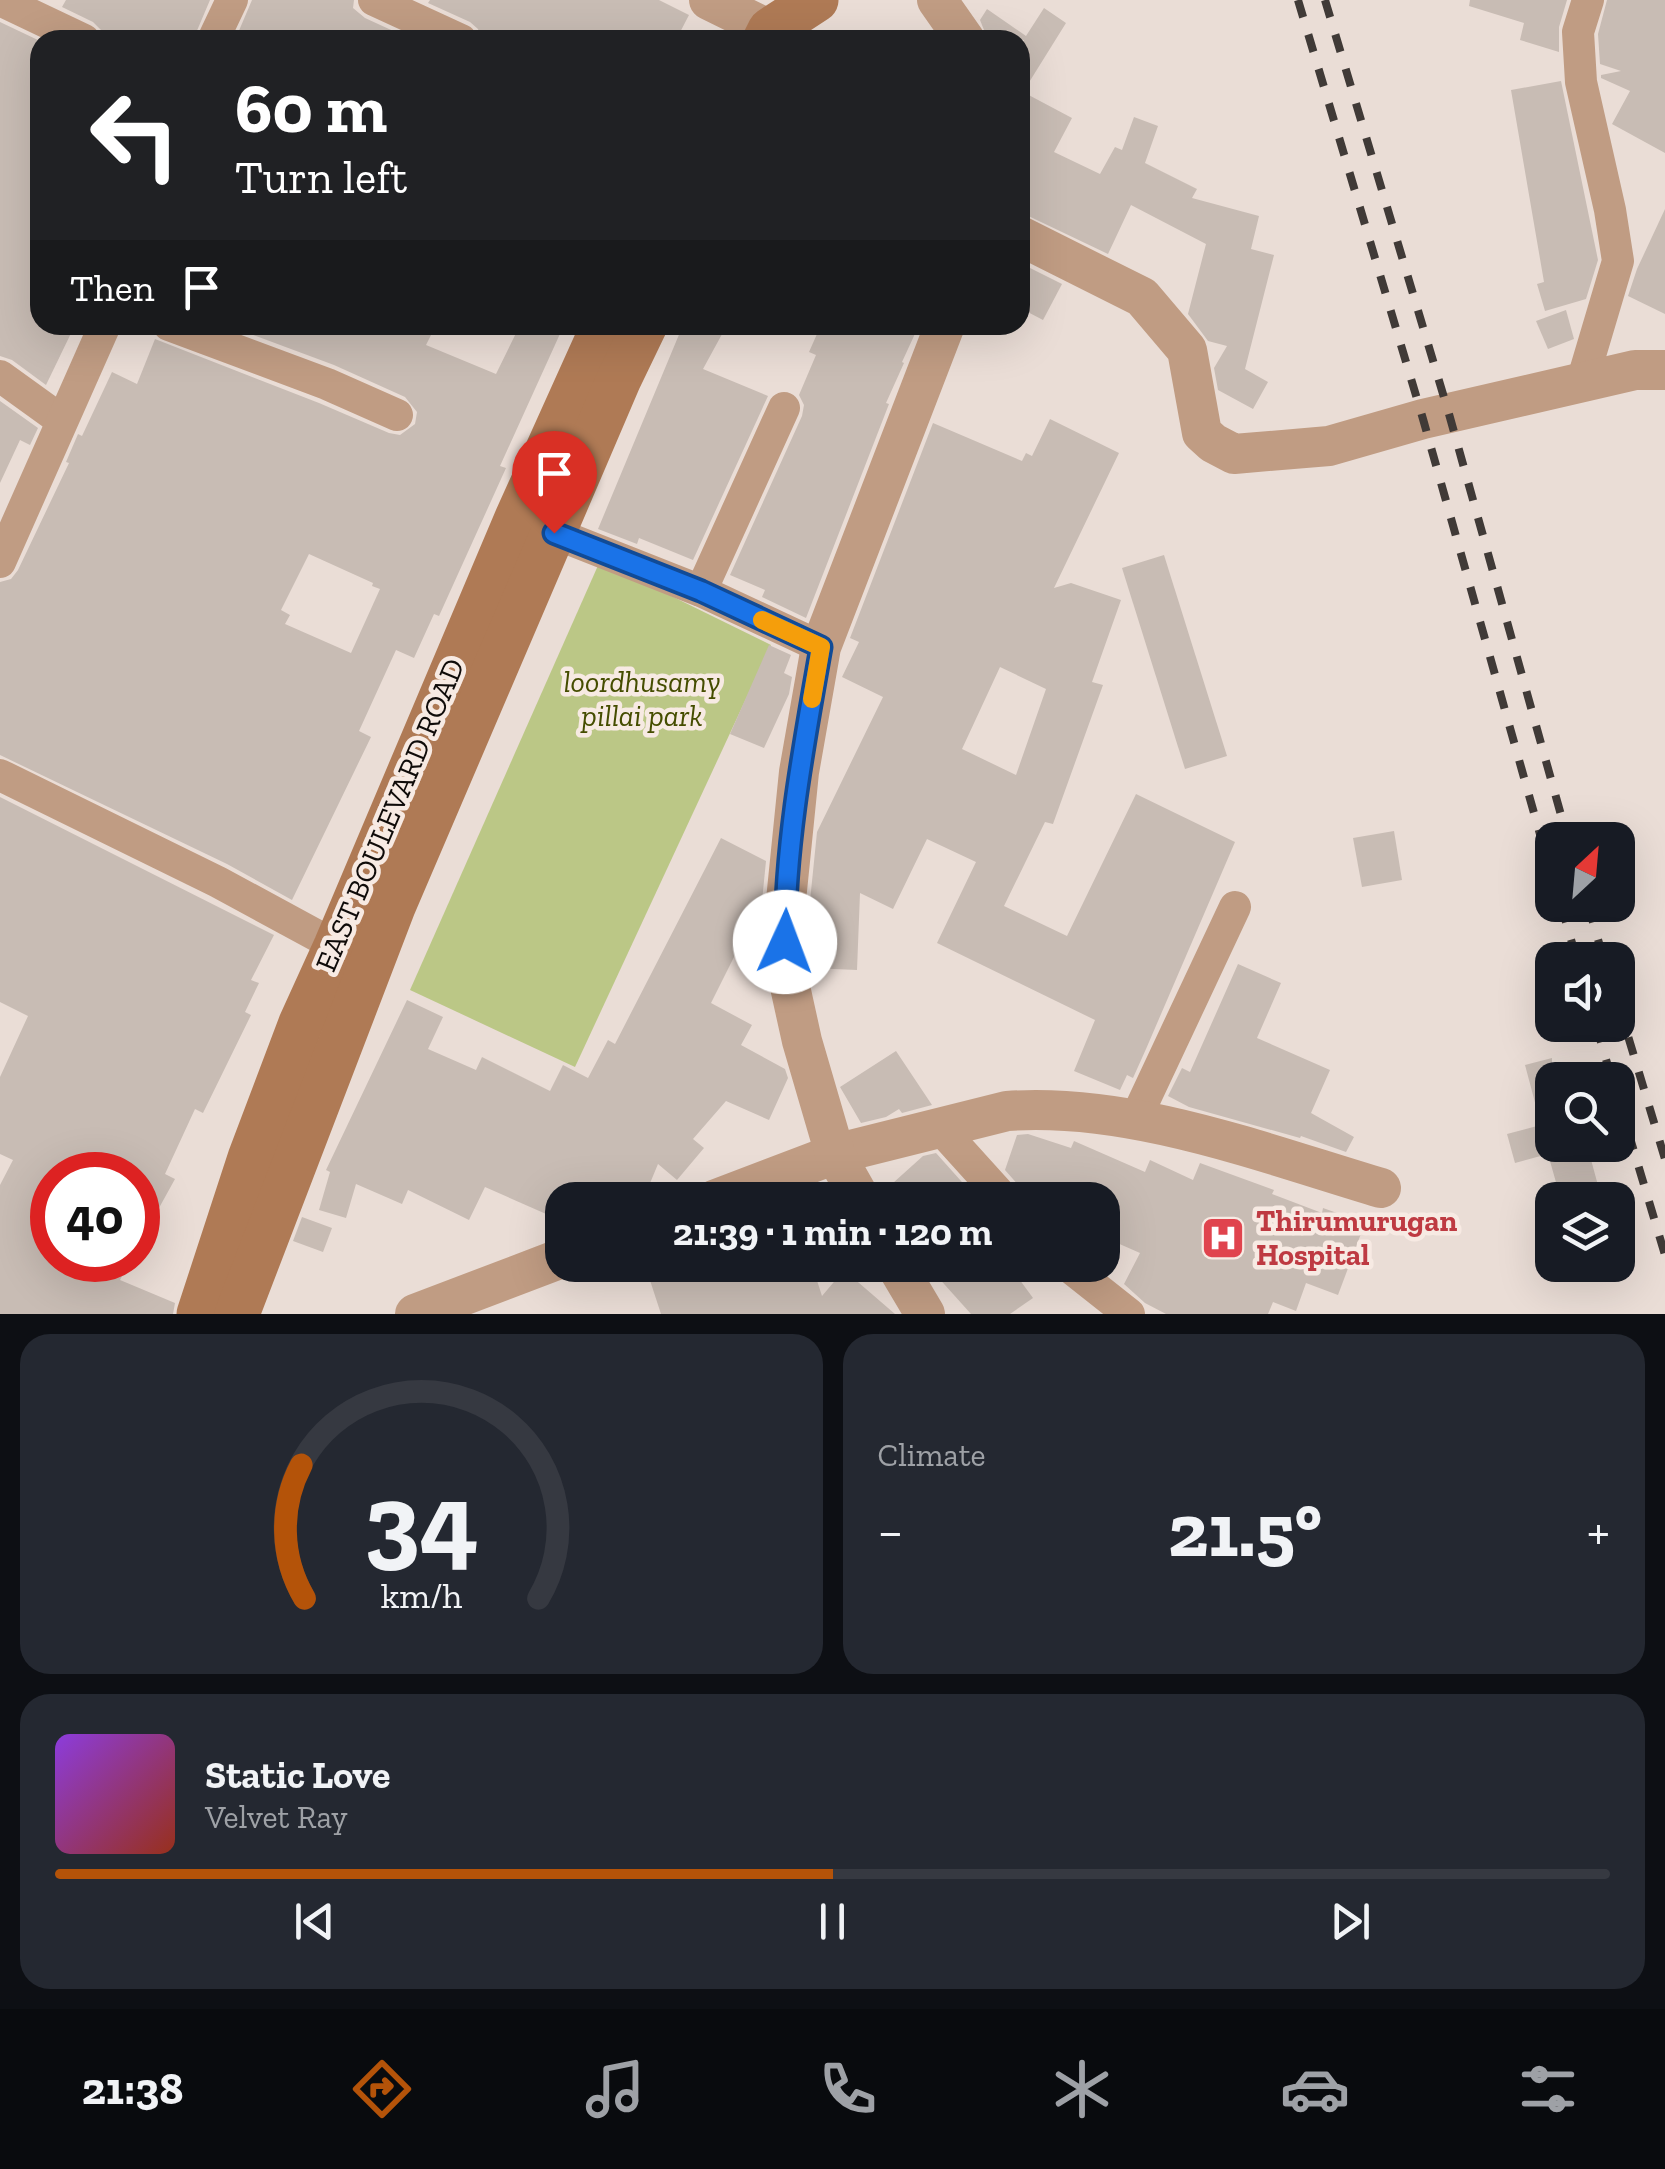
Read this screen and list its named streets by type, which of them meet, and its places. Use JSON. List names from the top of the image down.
{
  "streets": {
    "main road": ["EAST BOULEVARD ROAD"]
  },
  "parks": ["loordhusamy pillai park"],
  "places": {
    "hospital": ["Thirumurugan Hospital"]
  },
  "north": "top right",
  "page": {
    "turn": ["60 m", "Turn left"],
    "then": "Then",
    "limit": "40",
    "trip": "21:39 · 1 min · 120 m",
    "tile": "Climate",
    "heat": ["−", "21.5°", "+"],
    "song": ["Static Love", "Velvet Ray"],
    "tabs": "21:38",
    "gauge": ["34", "km/h"]
  }
}
